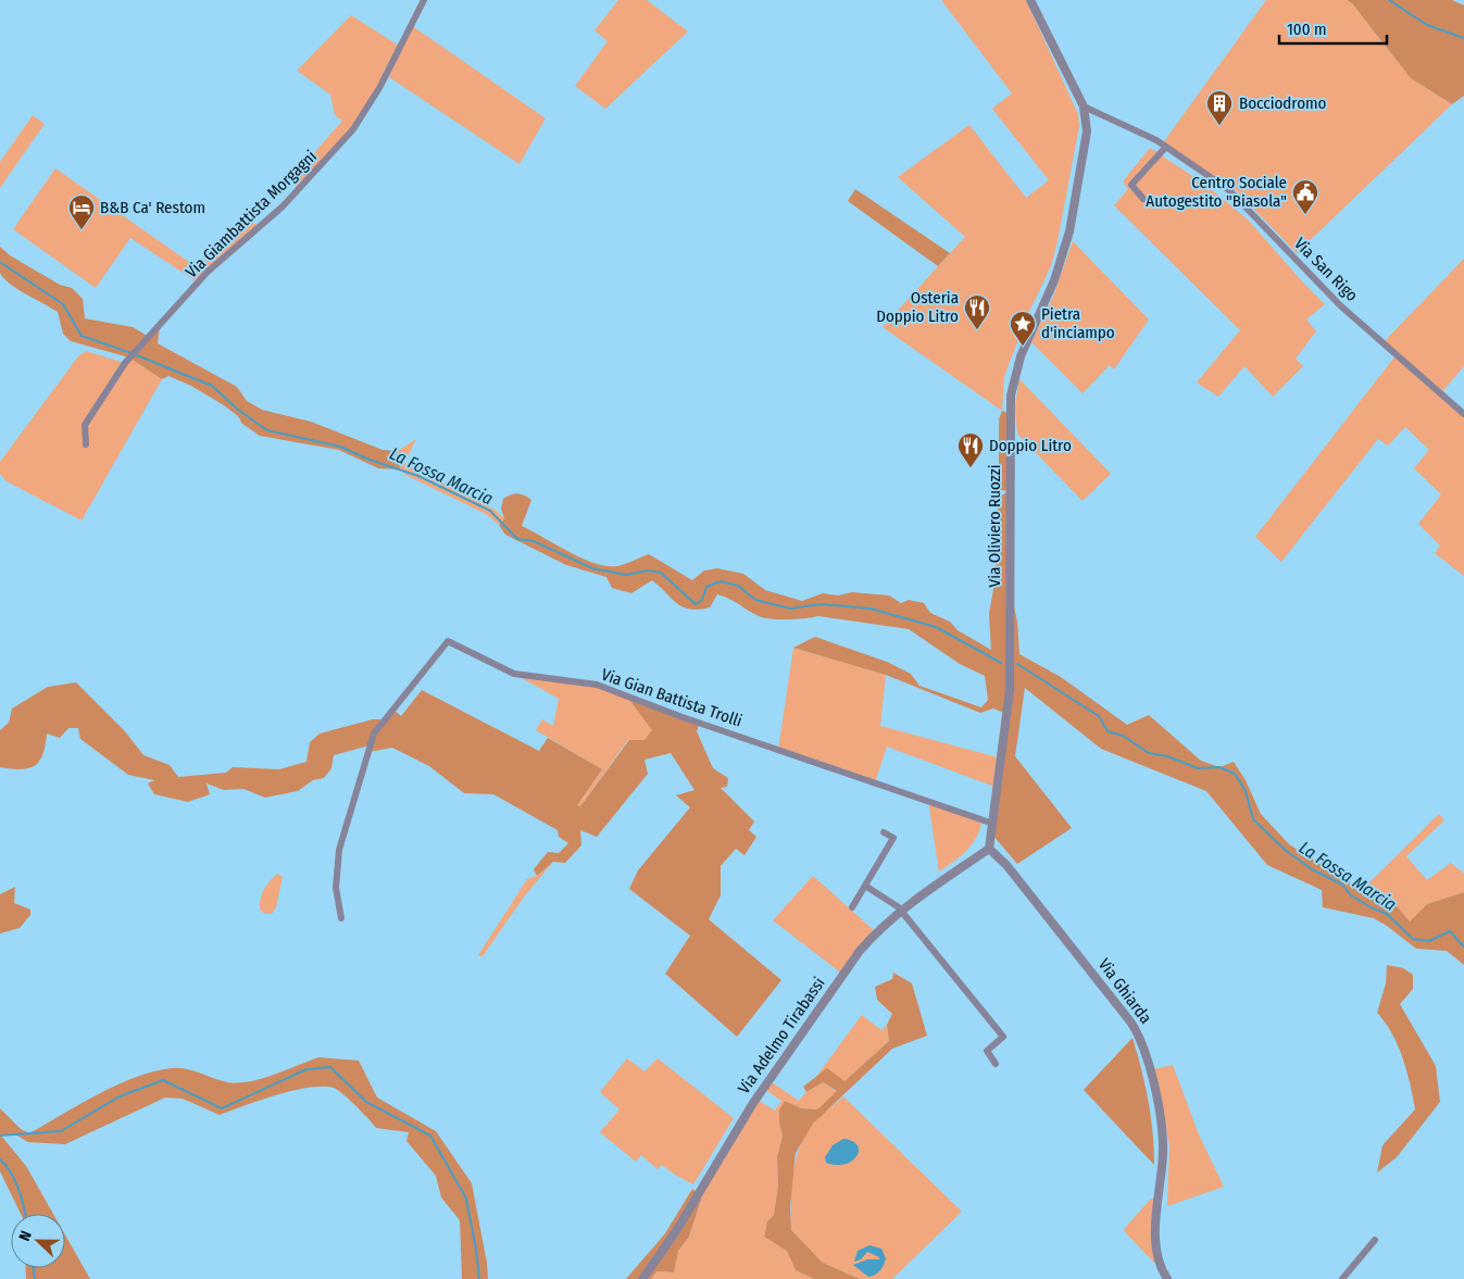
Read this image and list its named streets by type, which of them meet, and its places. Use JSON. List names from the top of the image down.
{
  "streets": {
    "street": [
      "Via Giambattista Morgagni",
      "Via San Rigo",
      "Via Oliviero Ruozzi",
      "Via Gian Battista Trolli",
      "Via Ghiarda",
      "Via Adelmo Tirabassi"
    ]
  },
  "crossings": [
    ["Via San Rigo", "Via Oliviero Ruozzi"],
    ["Via Oliviero Ruozzi", "Via Gian Battista Trolli"],
    ["Via Oliviero Ruozzi", "Via Ghiarda"],
    ["Via Oliviero Ruozzi", "Via Adelmo Tirabassi"],
    ["Via Ghiarda", "Via Adelmo Tirabassi"]
  ],
  "water": ["La Fossa Marcia"],
  "places": {
    "building": ["Bocciodromo"],
    "public building": ["Centro Sociale Autogestito \"Biasola\""],
    "hotel": ["B&B Ca' Restom"],
    "restaurant": ["Osteria Doppio Litro", "Doppio Litro"],
    "place": ["Pietra d'inciampo"]
  },
  "scale_bar": "100 m",
  "north": "left"
}
